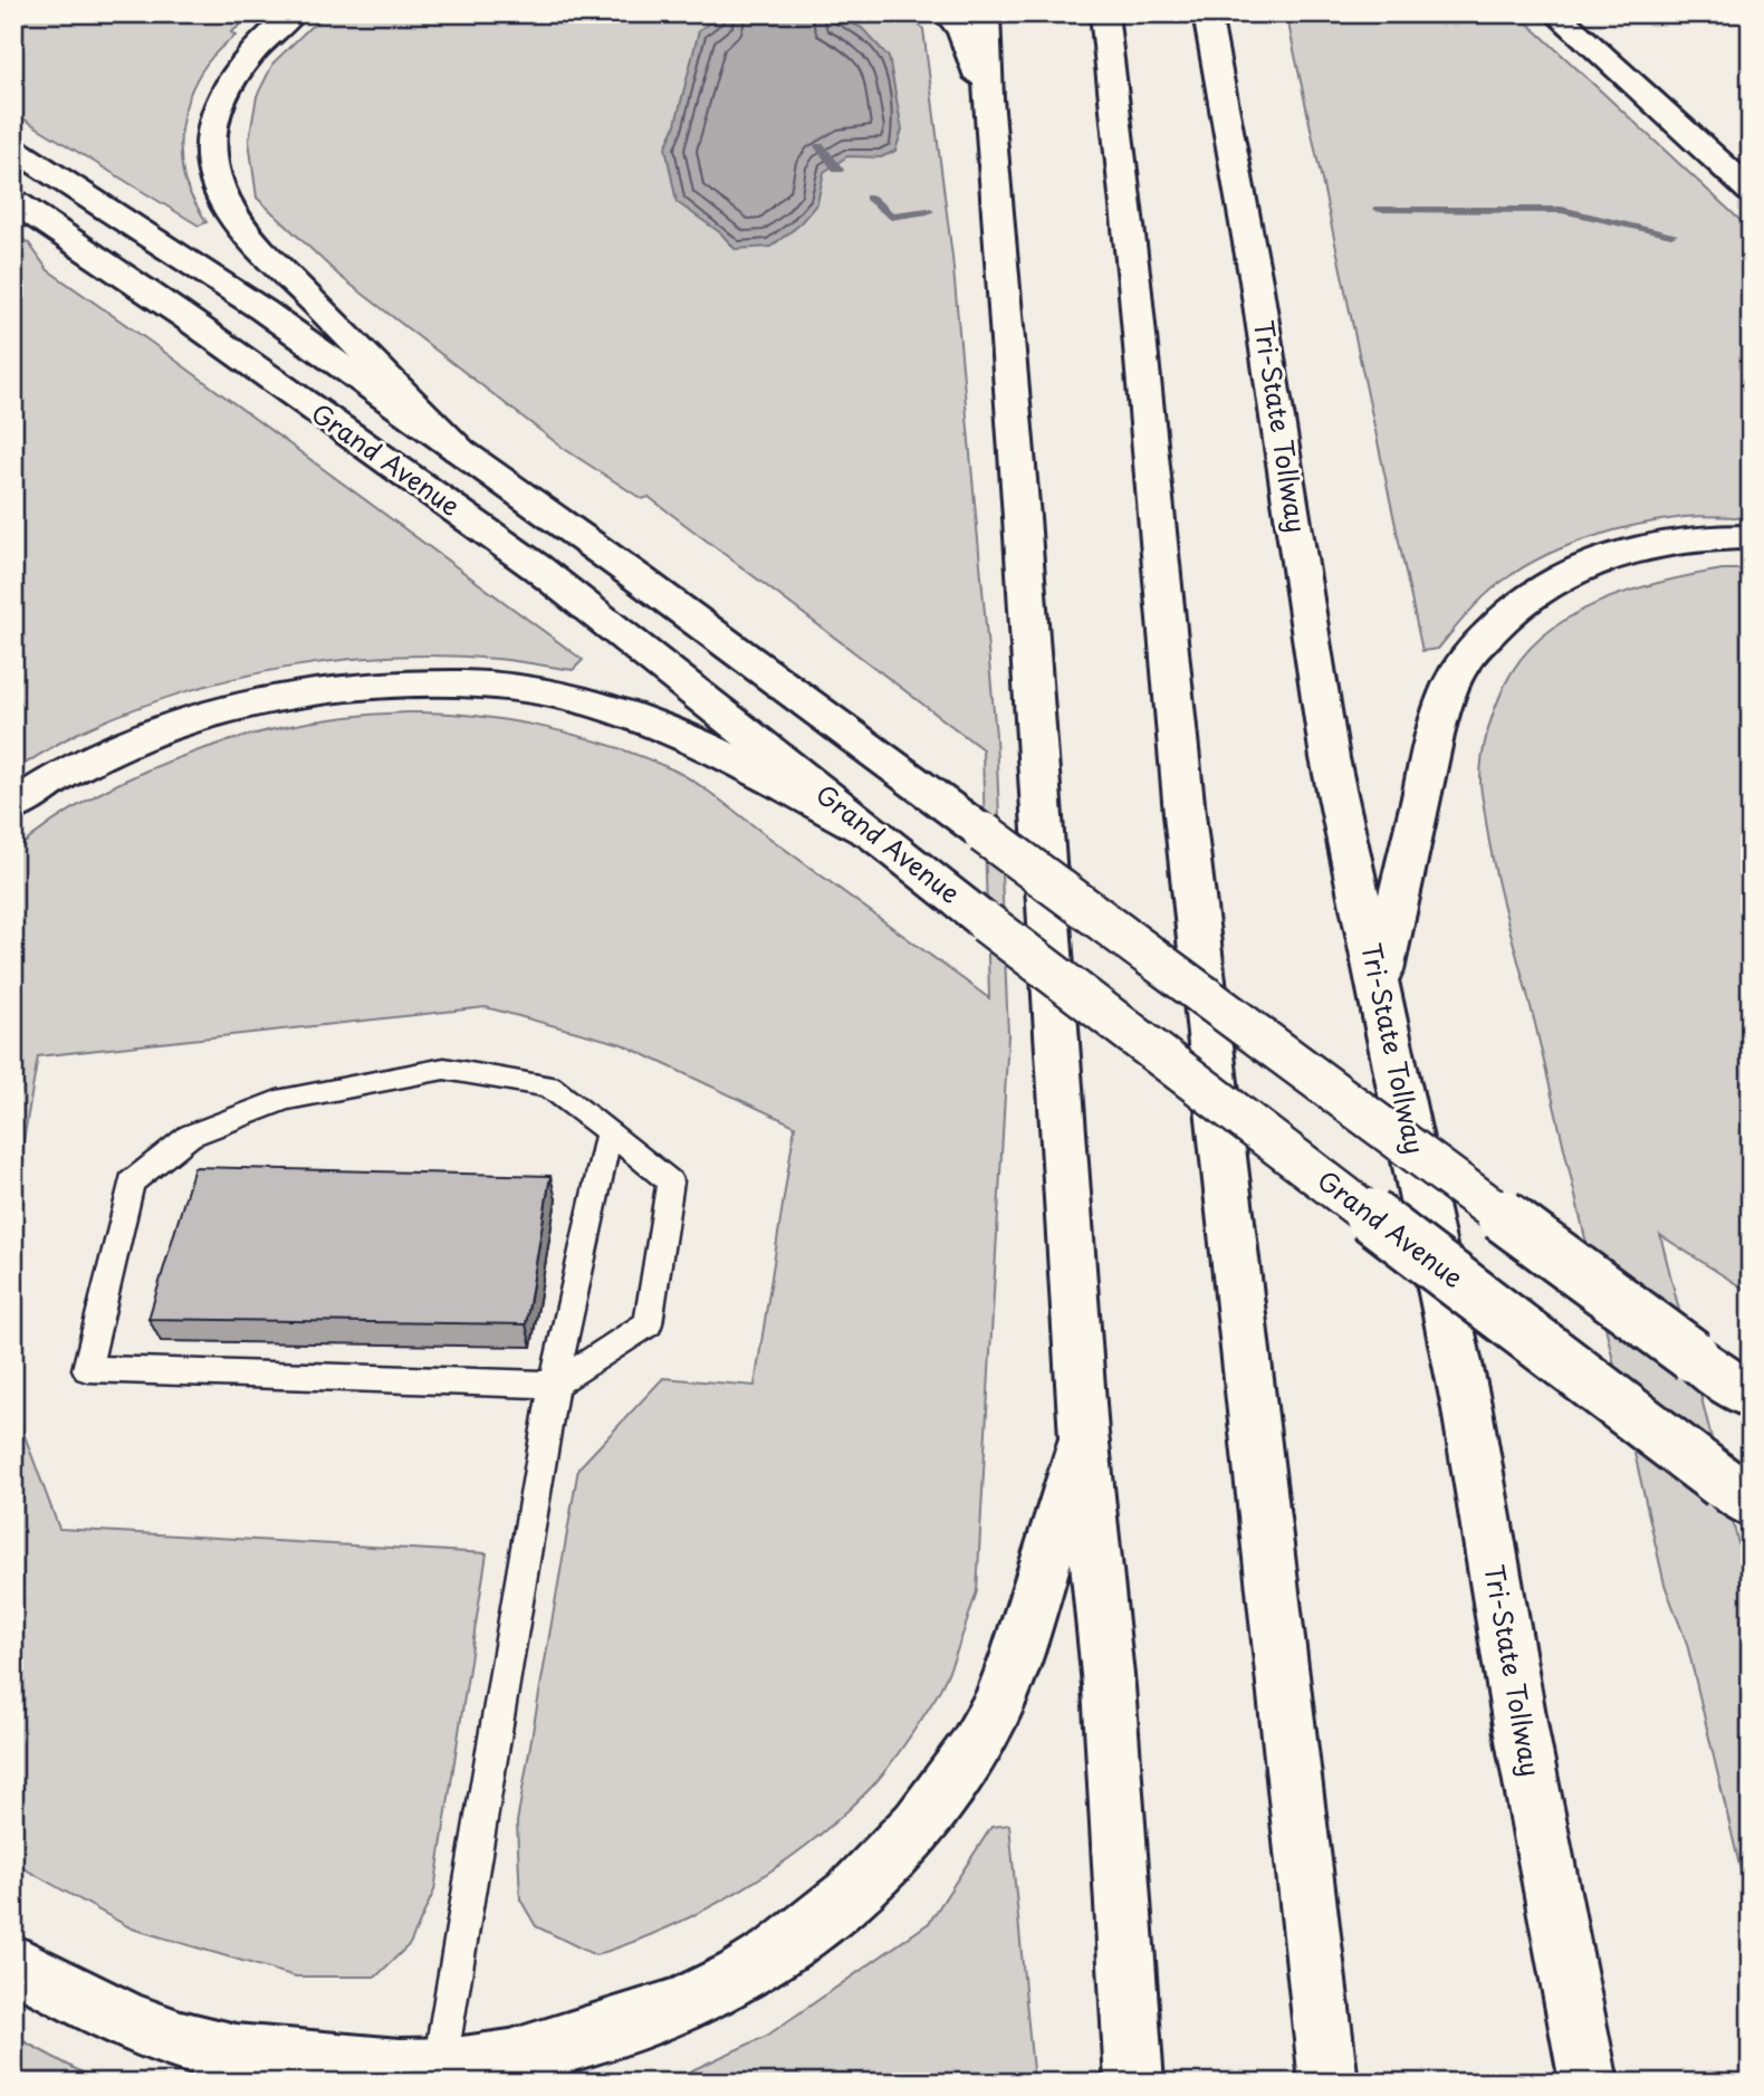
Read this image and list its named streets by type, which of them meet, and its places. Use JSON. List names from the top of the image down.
{
  "streets": {
    "main road": ["Tri-State Tollway", "Grand Avenue"]
  }
}
